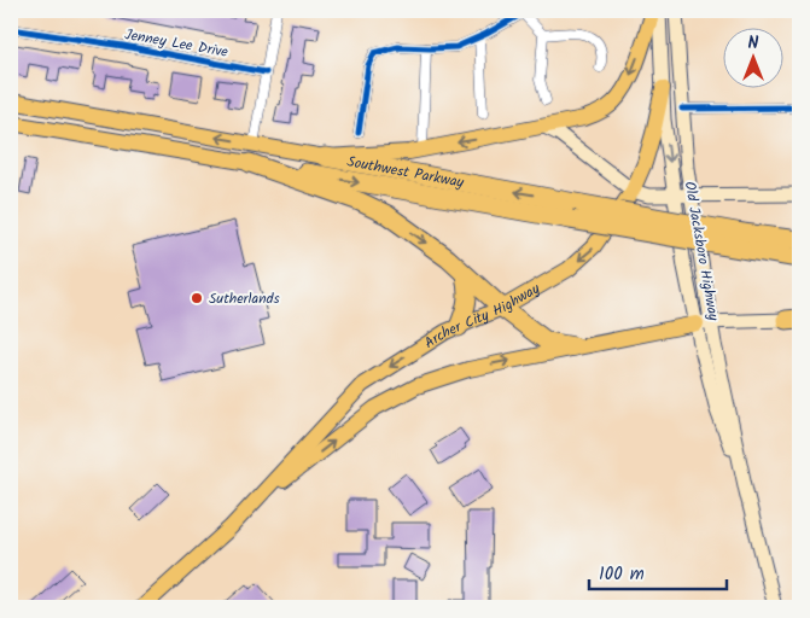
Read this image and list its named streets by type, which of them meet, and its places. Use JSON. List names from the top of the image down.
{
  "streets": {
    "highway": ["Southwest Parkway"],
    "main road": ["Old Jacksboro Highway", "Archer City Highway"],
    "street": ["Jenney Lee Drive"]
  },
  "crossings": [
    ["Old Jacksboro Highway", "Archer City Highway"]
  ],
  "places": ["Sutherlands"],
  "scale_bar": "100 m",
  "north": "top"
}
